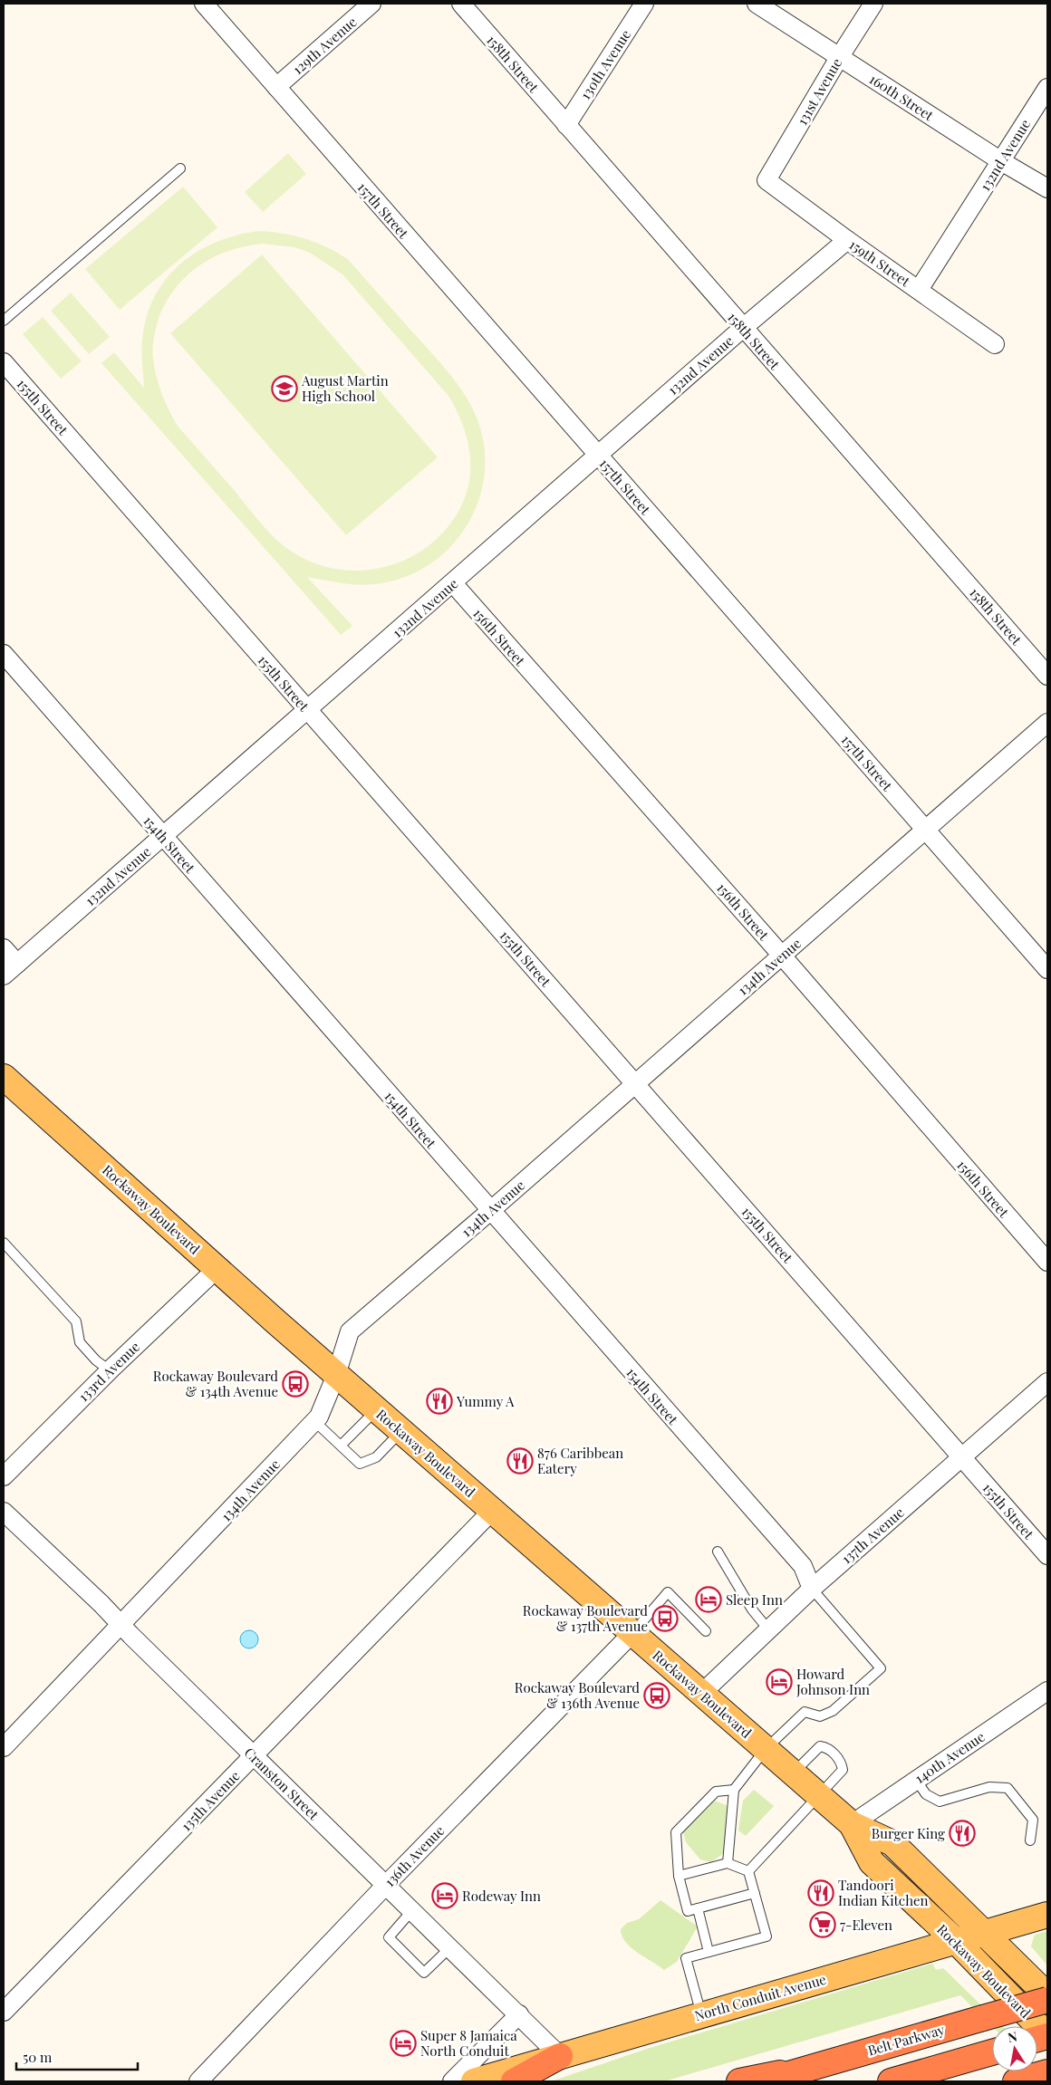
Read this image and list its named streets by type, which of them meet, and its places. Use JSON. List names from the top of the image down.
{
  "streets": {
    "highway": ["Belt Parkway"],
    "main road": ["Rockaway Boulevard", "North Conduit Avenue"],
    "street": [
      "129th Avenue",
      "158th Street",
      "130th Avenue",
      "131st Avenue",
      "160th Street",
      "132nd Avenue",
      "157th Street",
      "159th Street",
      "155th Street",
      "156th Street",
      "154th Street",
      "134th Avenue",
      "133rd Avenue",
      "137th Avenue",
      "140th Avenue",
      "Cranston Street",
      "135th Avenue",
      "136th Avenue"
    ]
  },
  "crossings": [
    ["129th Avenue", "157th Street"],
    ["158th Street", "130th Avenue"],
    ["158th Street", "132nd Avenue"],
    ["131st Avenue", "160th Street"],
    ["131st Avenue", "159th Street"],
    ["160th Street", "132nd Avenue"],
    ["132nd Avenue", "157th Street"],
    ["132nd Avenue", "159th Street"],
    ["132nd Avenue", "155th Street"],
    ["132nd Avenue", "156th Street"],
    ["132nd Avenue", "154th Street"],
    ["157th Street", "134th Avenue"],
    ["155th Street", "134th Avenue"],
    ["155th Street", "137th Avenue"],
    ["156th Street", "134th Avenue"],
    ["154th Street", "134th Avenue"],
    ["154th Street", "137th Avenue"],
    ["134th Avenue", "Rockaway Boulevard"],
    ["134th Avenue", "Cranston Street"],
    ["Rockaway Boulevard", "133rd Avenue"],
    ["Rockaway Boulevard", "137th Avenue"],
    ["Rockaway Boulevard", "140th Avenue"],
    ["Rockaway Boulevard", "135th Avenue"],
    ["Rockaway Boulevard", "136th Avenue"],
    ["Rockaway Boulevard", "North Conduit Avenue"],
    ["Cranston Street", "135th Avenue"],
    ["Cranston Street", "136th Avenue"],
    ["Cranston Street", "North Conduit Avenue"]
  ],
  "places": {
    "school or university": ["August Martin High School"],
    "bus stop": ["Rockaway Boulevard & 134th Avenue", "Rockaway Boulevard & 137th Avenue", "Rockaway Boulevard & 136th Avenue"],
    "restaurant": [
      "Yummy A",
      "876 Caribbean Eatery",
      "Burger King",
      "Tandoori Indian Kitchen"
    ],
    "hotel": [
      "Sleep Inn",
      "Howard Johnson Inn",
      "Rodeway Inn",
      "Super 8 Jamaica North Conduit"
    ],
    "supermarket": ["7-Eleven"]
  },
  "scale_bar": "50 m",
  "north": "top"
}
